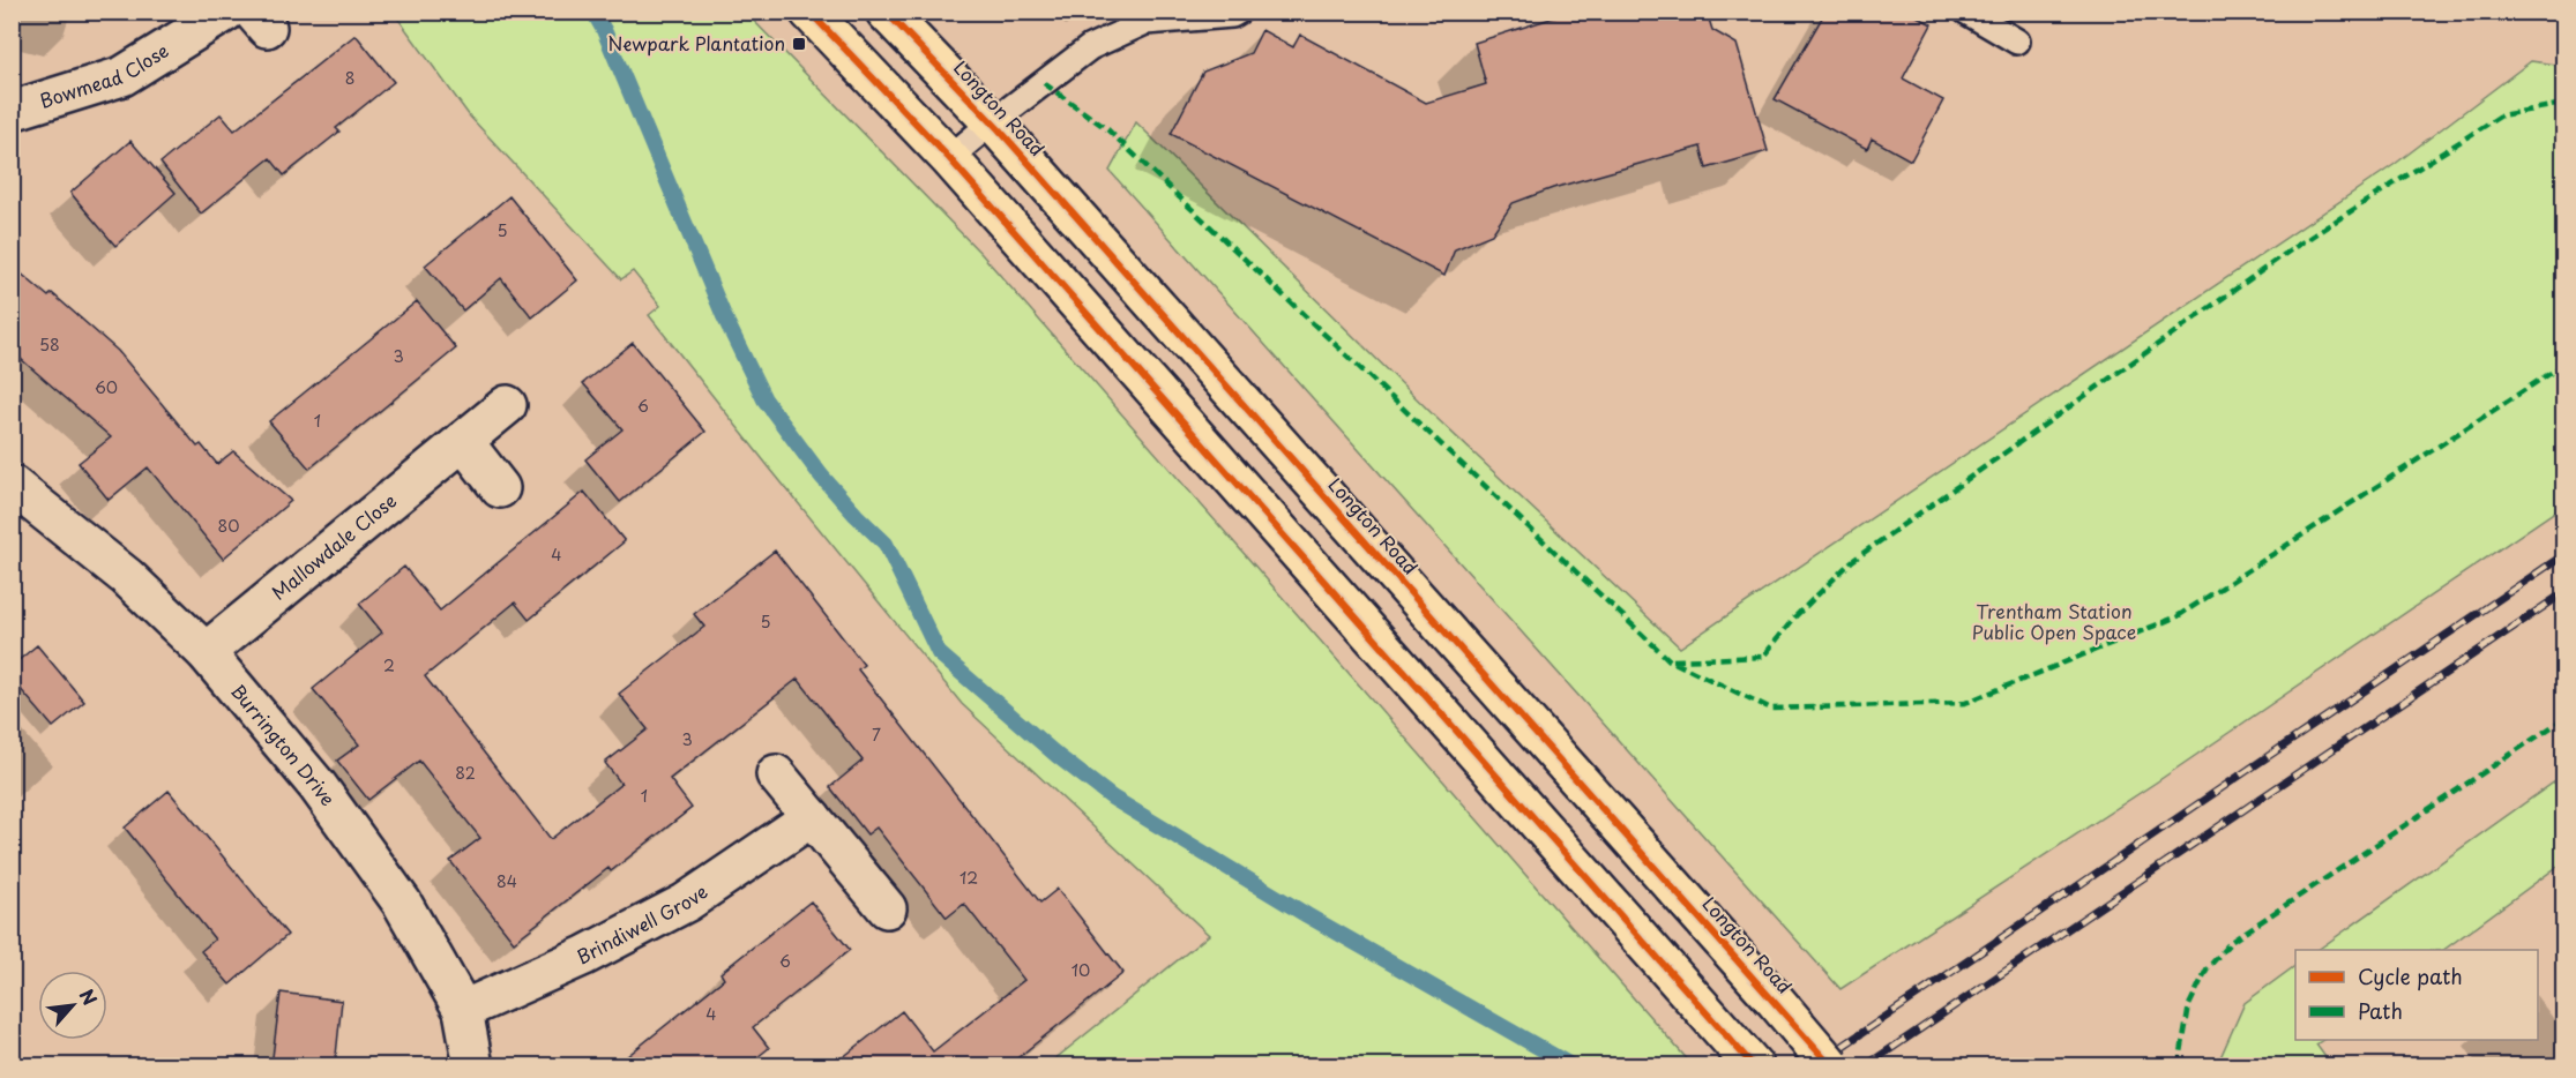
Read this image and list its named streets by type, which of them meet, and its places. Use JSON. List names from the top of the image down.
{
  "streets": {
    "main road": ["Longton Road"],
    "street": [
      "Bowmead Close",
      "Mallowdale Close",
      "Burrington Drive",
      "Brindiwell Grove"
    ]
  },
  "crossings": [
    ["Mallowdale Close", "Burrington Drive"],
    ["Burrington Drive", "Brindiwell Grove"]
  ],
  "parks": ["Trentham Station Public Open Space"],
  "places": {
    "transit": ["Newpark Plantation"]
  },
  "house_numbers": [
    "8",
    "5",
    "58",
    "3",
    "60",
    "6",
    "1",
    "80",
    "4",
    "5",
    "2",
    "7",
    "3",
    "82",
    "1",
    "12",
    "84",
    "6",
    "10",
    "4"
  ],
  "legend": ["Cycle path", "Path"],
  "north": "top right"
}
